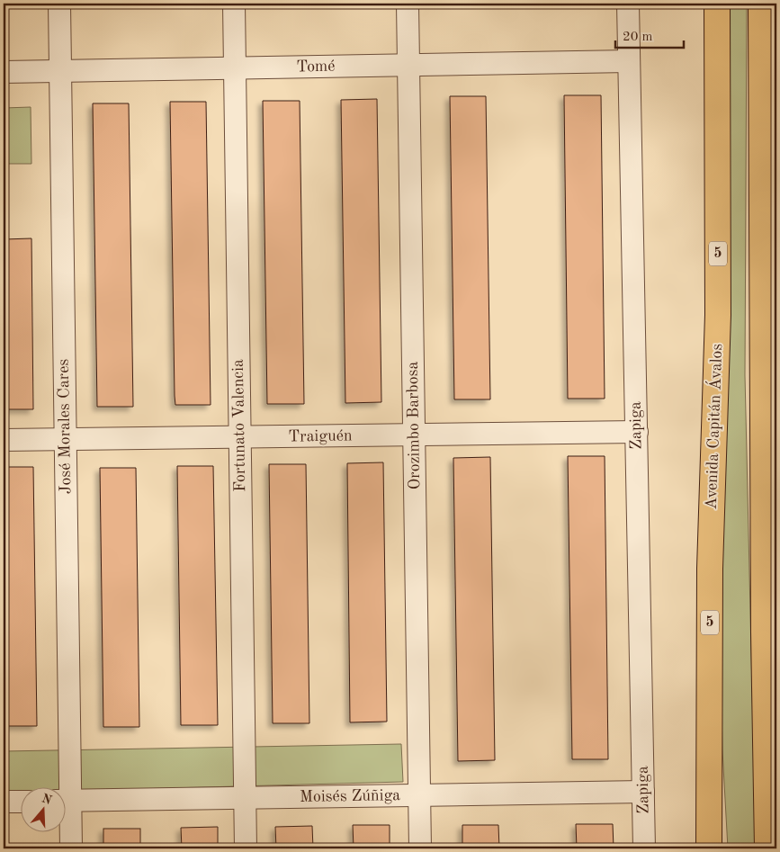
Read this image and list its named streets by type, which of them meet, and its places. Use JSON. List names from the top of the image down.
{
  "streets": {
    "highway": ["5", "Avenida Capitán Ávalos"],
    "street": [
      "Tomé",
      "Fortunato Valencia",
      "Orozimbo Barbosa",
      "Zapiga",
      "José Morales Cares",
      "Traiguén",
      "Moisés Zúñiga"
    ]
  },
  "crossings": [
    ["Tomé", "Fortunato Valencia"],
    ["Tomé", "Orozimbo Barbosa"],
    ["Tomé", "Zapiga"],
    ["Tomé", "José Morales Cares"],
    ["Fortunato Valencia", "Traiguén"],
    ["Fortunato Valencia", "Moisés Zúñiga"],
    ["Orozimbo Barbosa", "Traiguén"],
    ["Orozimbo Barbosa", "Moisés Zúñiga"],
    ["Zapiga", "Traiguén"],
    ["Zapiga", "Moisés Zúñiga"],
    ["José Morales Cares", "Traiguén"]
  ],
  "scale_bar": "20 m",
  "north": "top"
}
